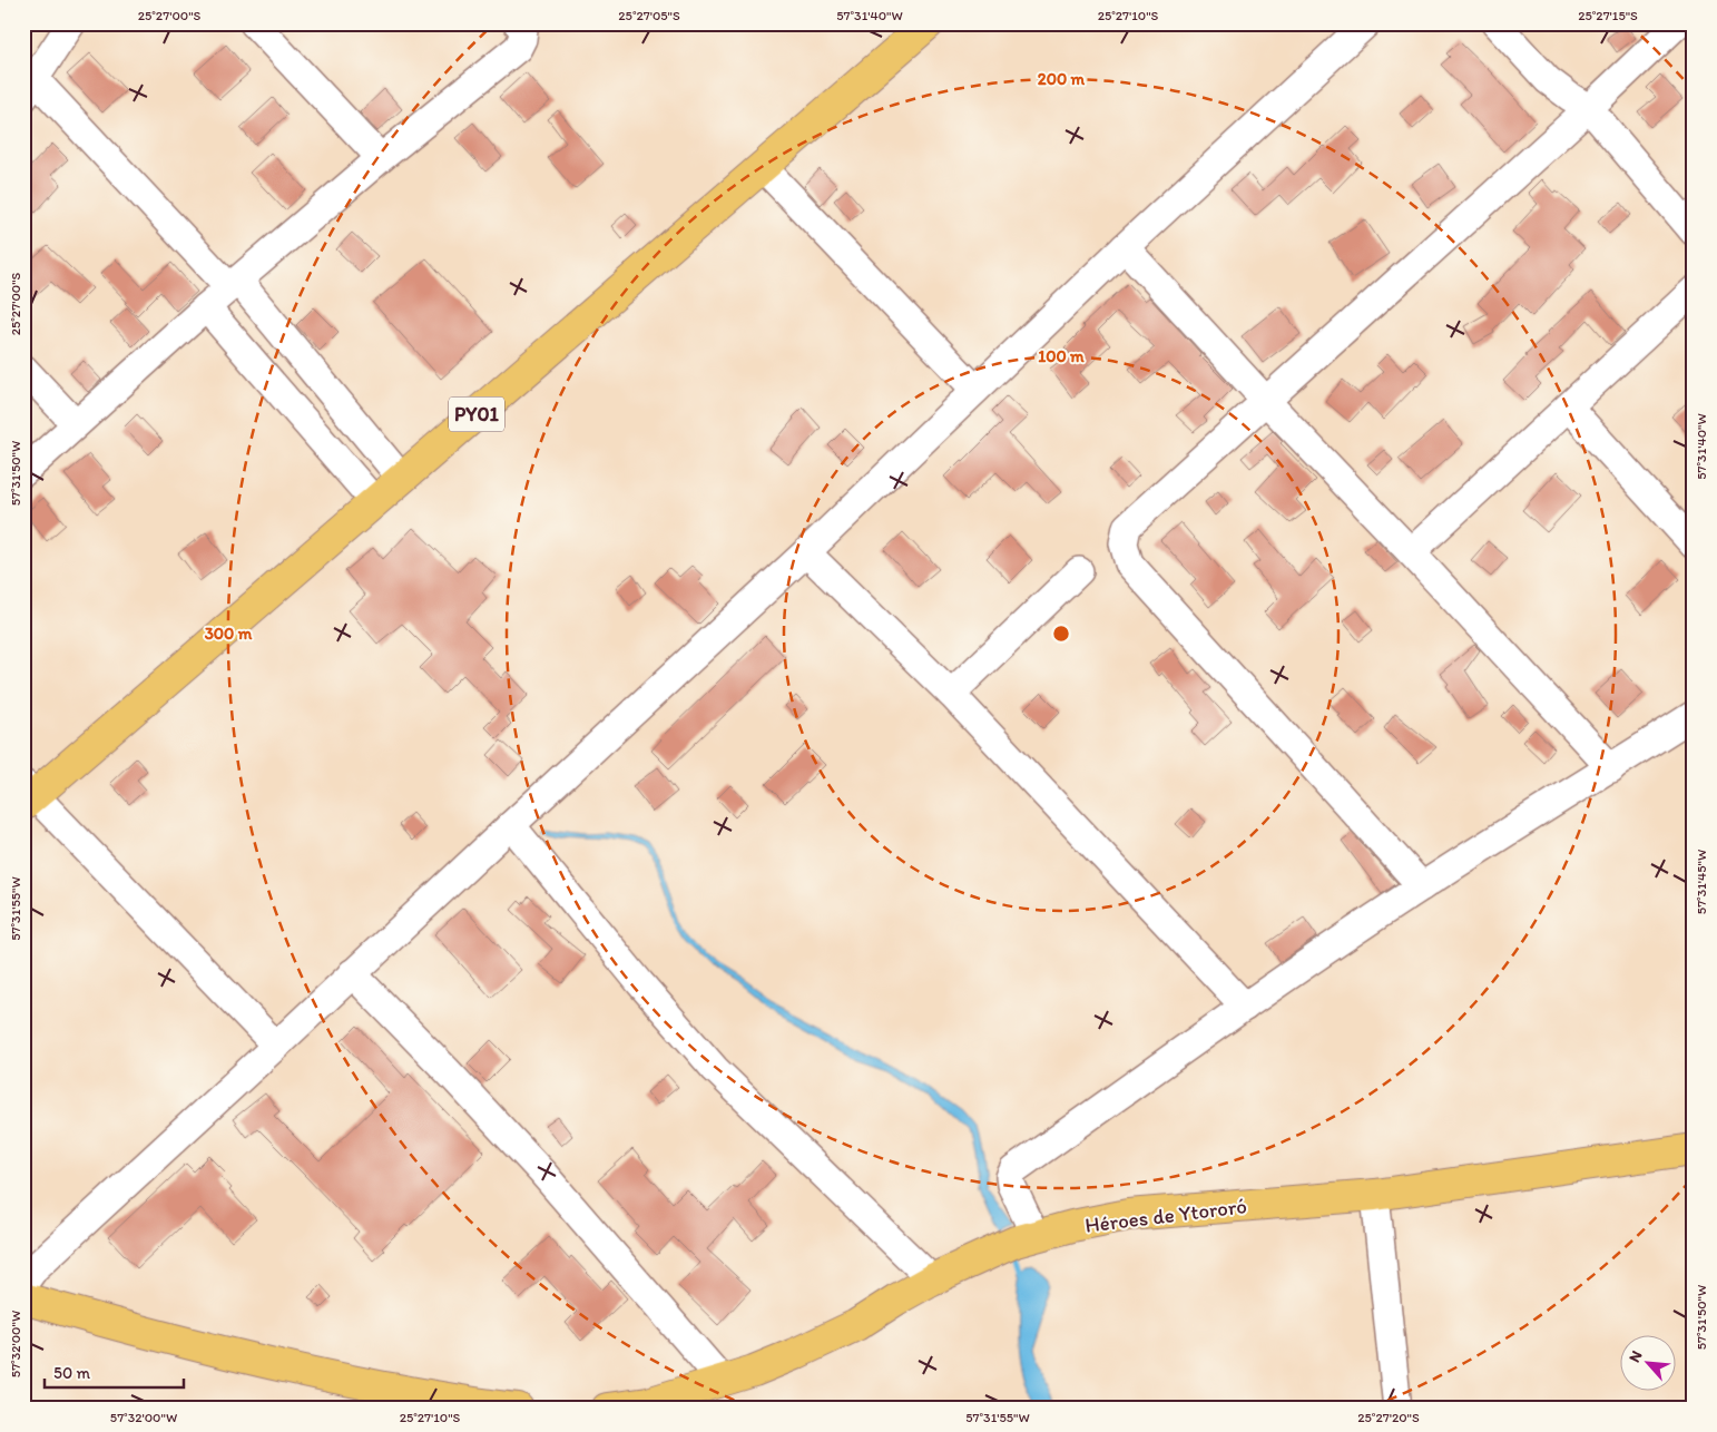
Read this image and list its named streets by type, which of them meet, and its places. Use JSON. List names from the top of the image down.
{
  "streets": {
    "main road": ["PY01", "Héroes de Ytororó"]
  },
  "scale_bar": "50 m",
  "north": "top left",
  "coordinates": [
    "25°27'00\"S",
    "25°27'05\"S",
    "57°31'40\"W",
    "25°27'10\"S",
    "25°27'15\"S",
    "57°31'50\"W",
    "57°31'45\"W",
    "57°31'55\"W",
    "57°32'00\"W",
    "25°27'20\"S"
  ],
  "rings": ["200 m", "100 m", "300 m"]
}
